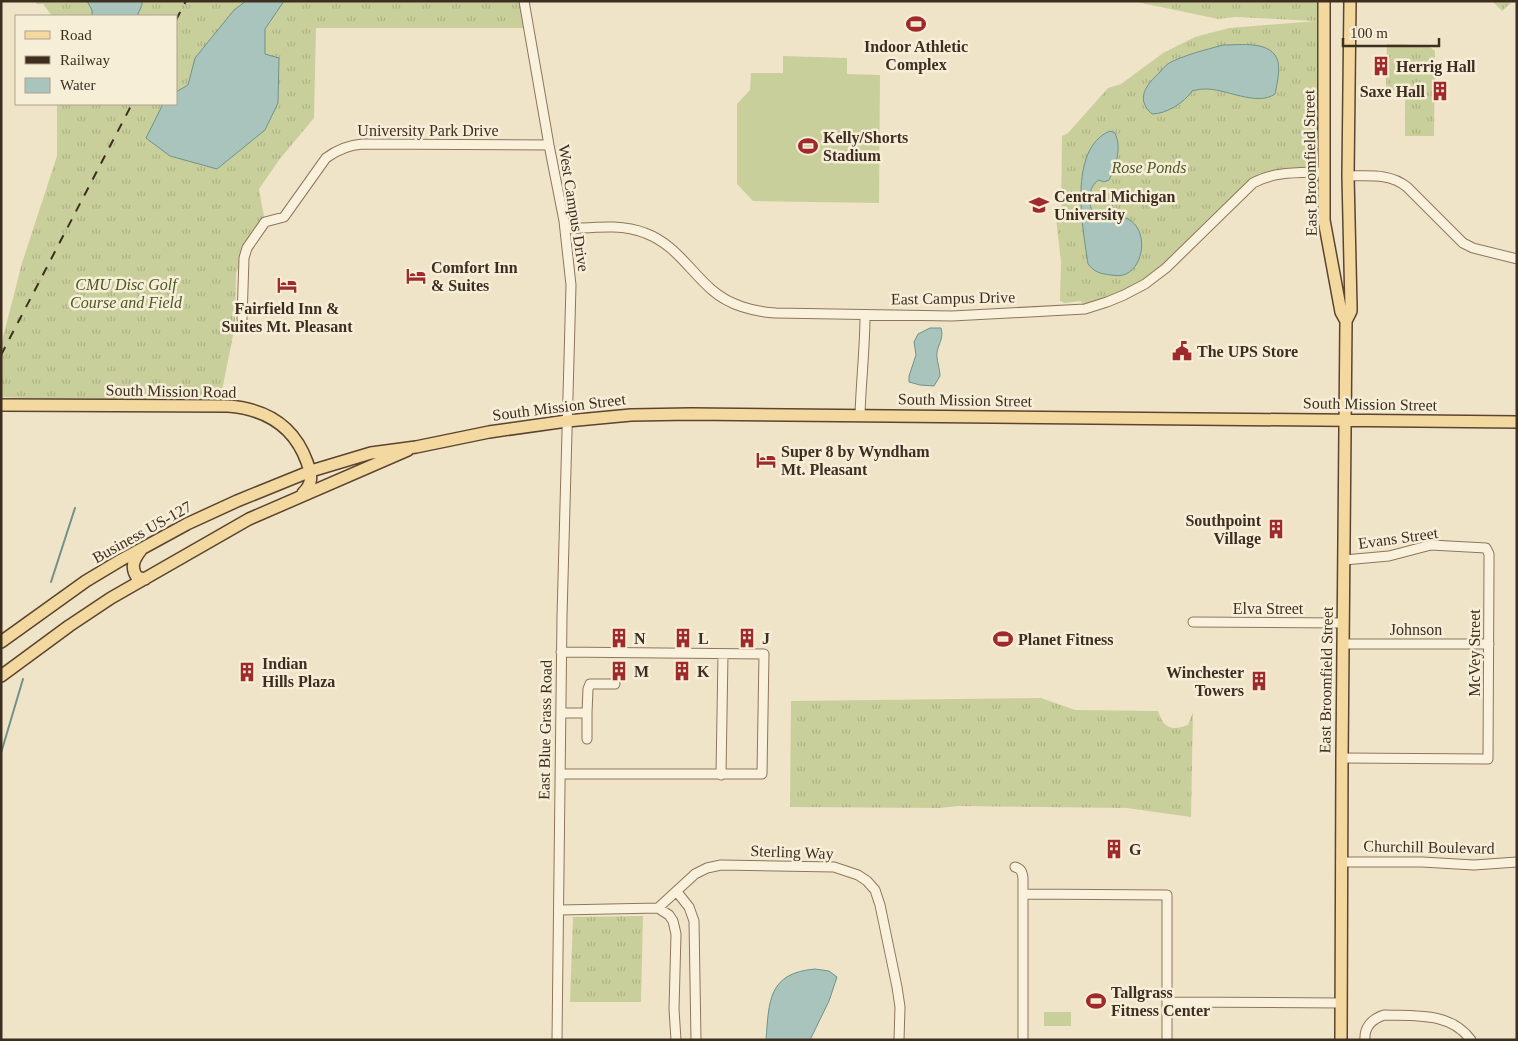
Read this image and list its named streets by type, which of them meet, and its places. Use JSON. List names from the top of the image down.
{
  "streets": {
    "main road": [
      "East Broomfield Street",
      "South Mission Road",
      "South Mission Street",
      "Business US-127"
    ],
    "street": [
      "University Park Drive",
      "West Campus Drive",
      "East Campus Drive",
      "Evans Street",
      "Elva Street",
      "Johnson",
      "McVey Street",
      "East Blue Grass Road",
      "Churchill Boulevard",
      "Sterling Way"
    ]
  },
  "crossings": [
    ["University Park Drive", "West Campus Drive"],
    ["East Broomfield Street", "East Campus Drive"],
    ["East Broomfield Street", "South Mission Street"],
    ["East Broomfield Street", "Evans Street"],
    ["East Broomfield Street", "Elva Street"],
    ["East Broomfield Street", "Johnson"],
    ["East Broomfield Street", "McVey Street"],
    ["East Broomfield Street", "Churchill Boulevard"],
    ["West Campus Drive", "East Campus Drive"],
    ["West Campus Drive", "South Mission Street"],
    ["West Campus Drive", "East Blue Grass Road"],
    ["South Mission Road", "South Mission Street"],
    ["South Mission Road", "Business US-127"],
    ["South Mission Street", "Business US-127"],
    ["South Mission Street", "East Blue Grass Road"],
    ["Evans Street", "McVey Street"],
    ["Johnson", "McVey Street"]
  ],
  "parks": ["Rose Ponds", "CMU Disc Golf Course and Field"],
  "places": {
    "sports": [
      "Indoor Athletic Complex",
      "Kelly/Shorts Stadium",
      "Planet Fitness",
      "Tallgrass Fitness Center"
    ],
    "building": [
      "Herrig Hall",
      "Saxe Hall",
      "Southpoint Village",
      "N",
      "L",
      "J",
      "M",
      "K",
      "Indian Hills Plaza",
      "Winchester Towers",
      "G"
    ],
    "school or university": ["Central Michigan University"],
    "hotel": ["Comfort Inn & Suites", "Fairfield Inn & Suites Mt. Pleasant", "Super 8 by Wyndham Mt. Pleasant"],
    "public building": ["The UPS Store"]
  },
  "legend": ["Road", "Railway", "Water"],
  "scale_bar": "100 m"
}
